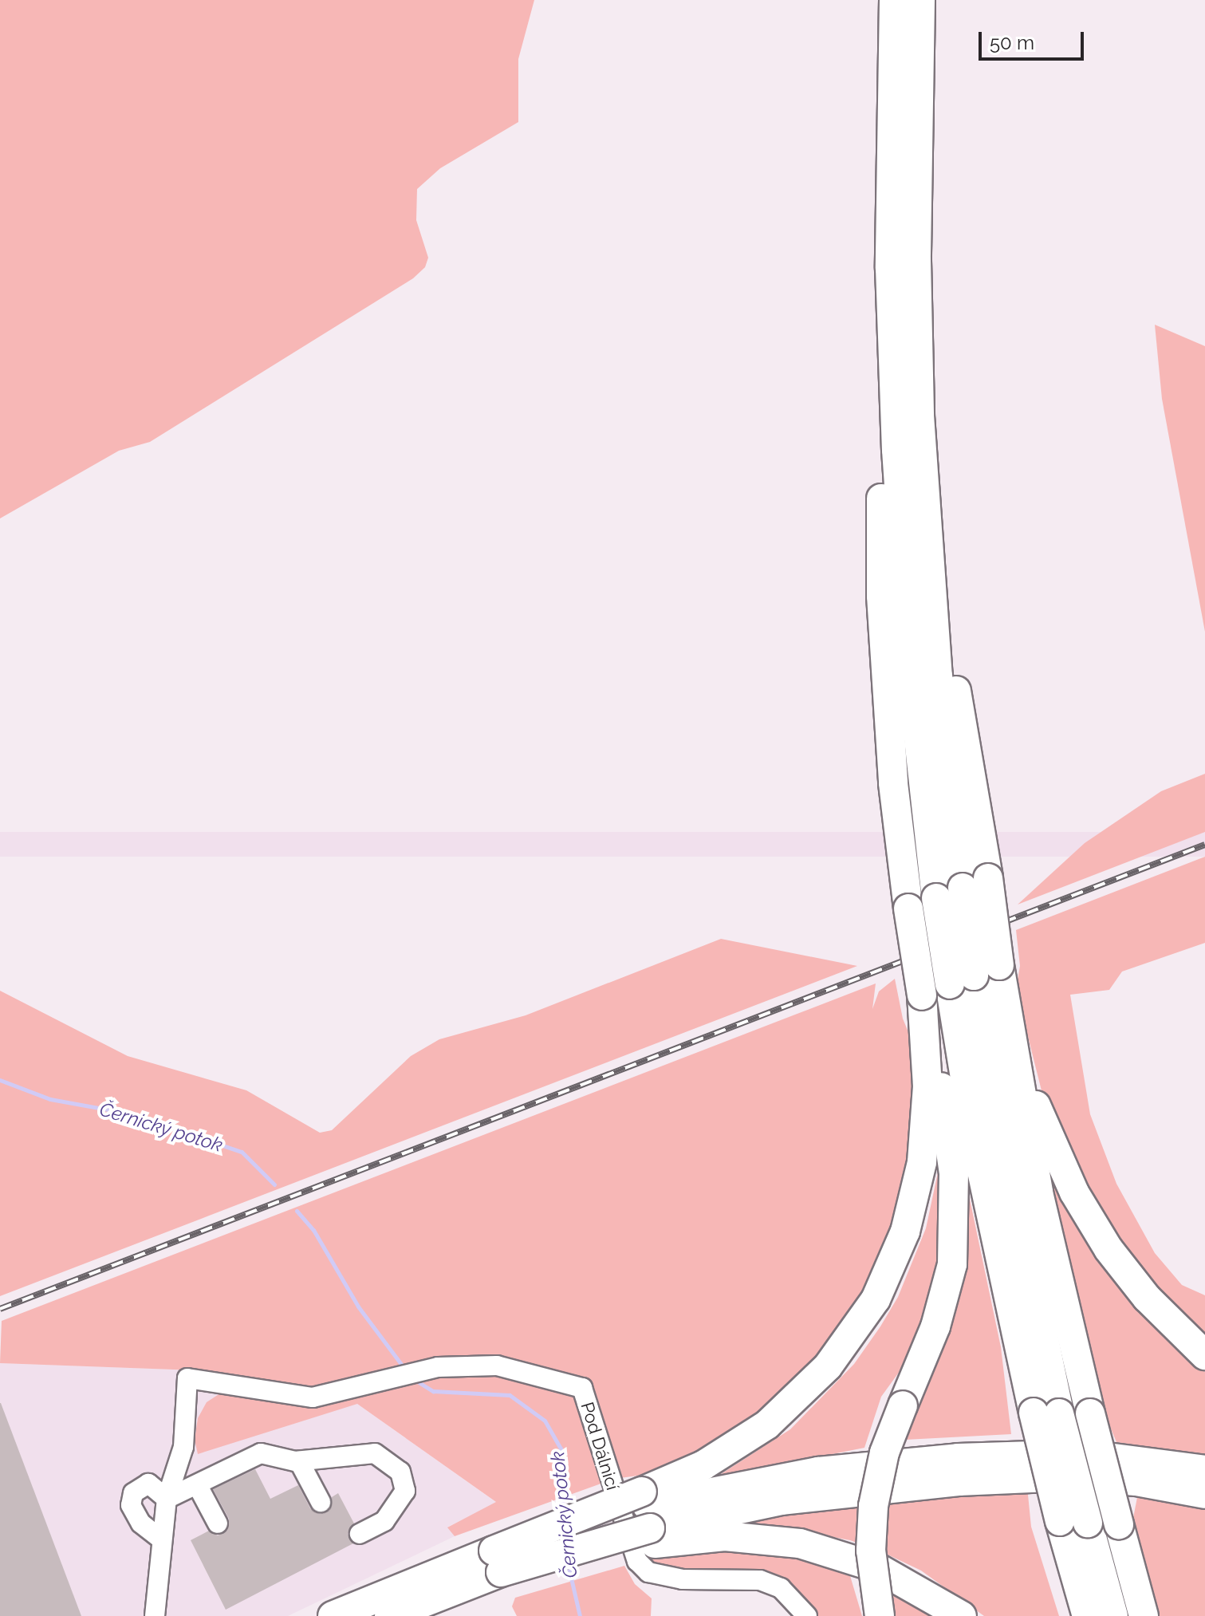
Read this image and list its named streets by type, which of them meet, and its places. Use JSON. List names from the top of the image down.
{
  "streets": {
    "street": ["Pod Dálnicí"]
  },
  "water": ["Černický potok"],
  "scale_bar": "50 m"
}
